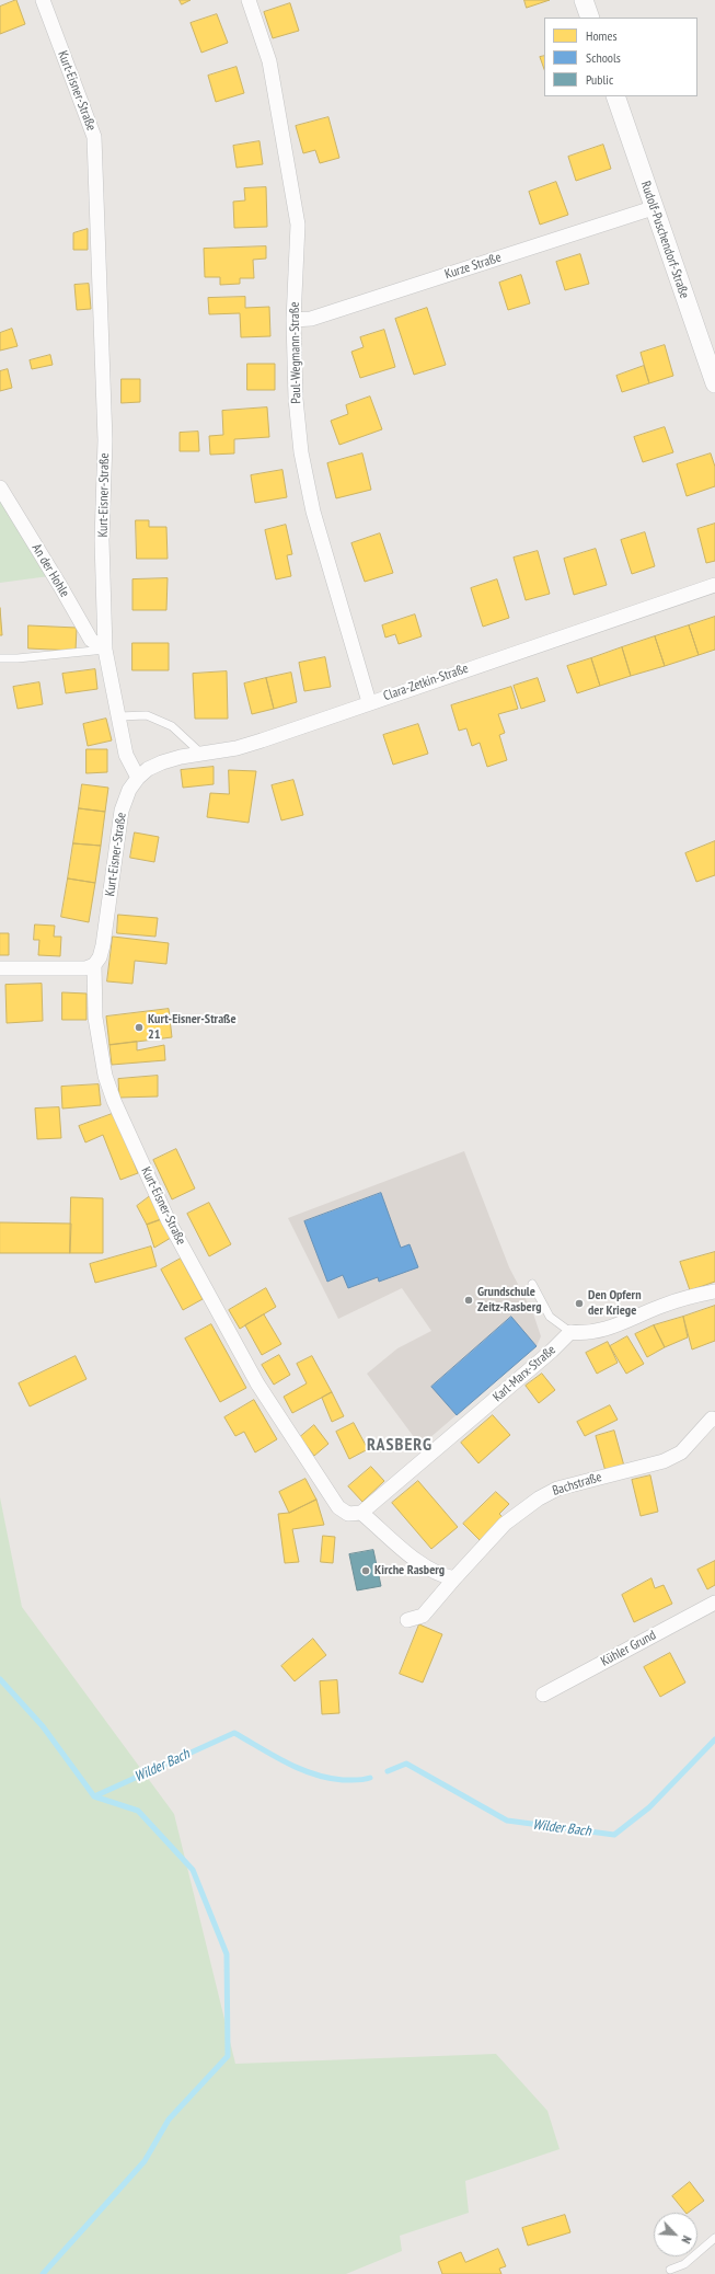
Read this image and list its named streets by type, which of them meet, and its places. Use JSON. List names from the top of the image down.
{
  "streets": {
    "street": [
      "Kurt-Eisner-Straße",
      "Rudolf-Puschendorf-Straße",
      "Kurze Straße",
      "Paul-Wegmann-Straße",
      "An der Hohle",
      "Clara-Zetkin-Straße",
      "Karl-Marx-Straße",
      "Bachstraße",
      "Kühler Grund"
    ]
  },
  "crossings": [
    ["Kurt-Eisner-Straße", "An der Hohle"],
    ["Kurt-Eisner-Straße", "Clara-Zetkin-Straße"],
    ["Kurt-Eisner-Straße", "Karl-Marx-Straße"],
    ["Rudolf-Puschendorf-Straße", "Kurze Straße"],
    ["Kurze Straße", "Paul-Wegmann-Straße"],
    ["Paul-Wegmann-Straße", "Clara-Zetkin-Straße"]
  ],
  "districts": ["RASBERG"],
  "water": ["Wilder Bach"],
  "places": [
    "Kurt-Eisner-Straße 21",
    "Grundschule Zeitz-Rasberg",
    "Den Opfern der Kriege",
    "Kirche Rasberg"
  ],
  "legend": ["Homes", "Schools", "Public"],
  "north": "bottom right"
}
